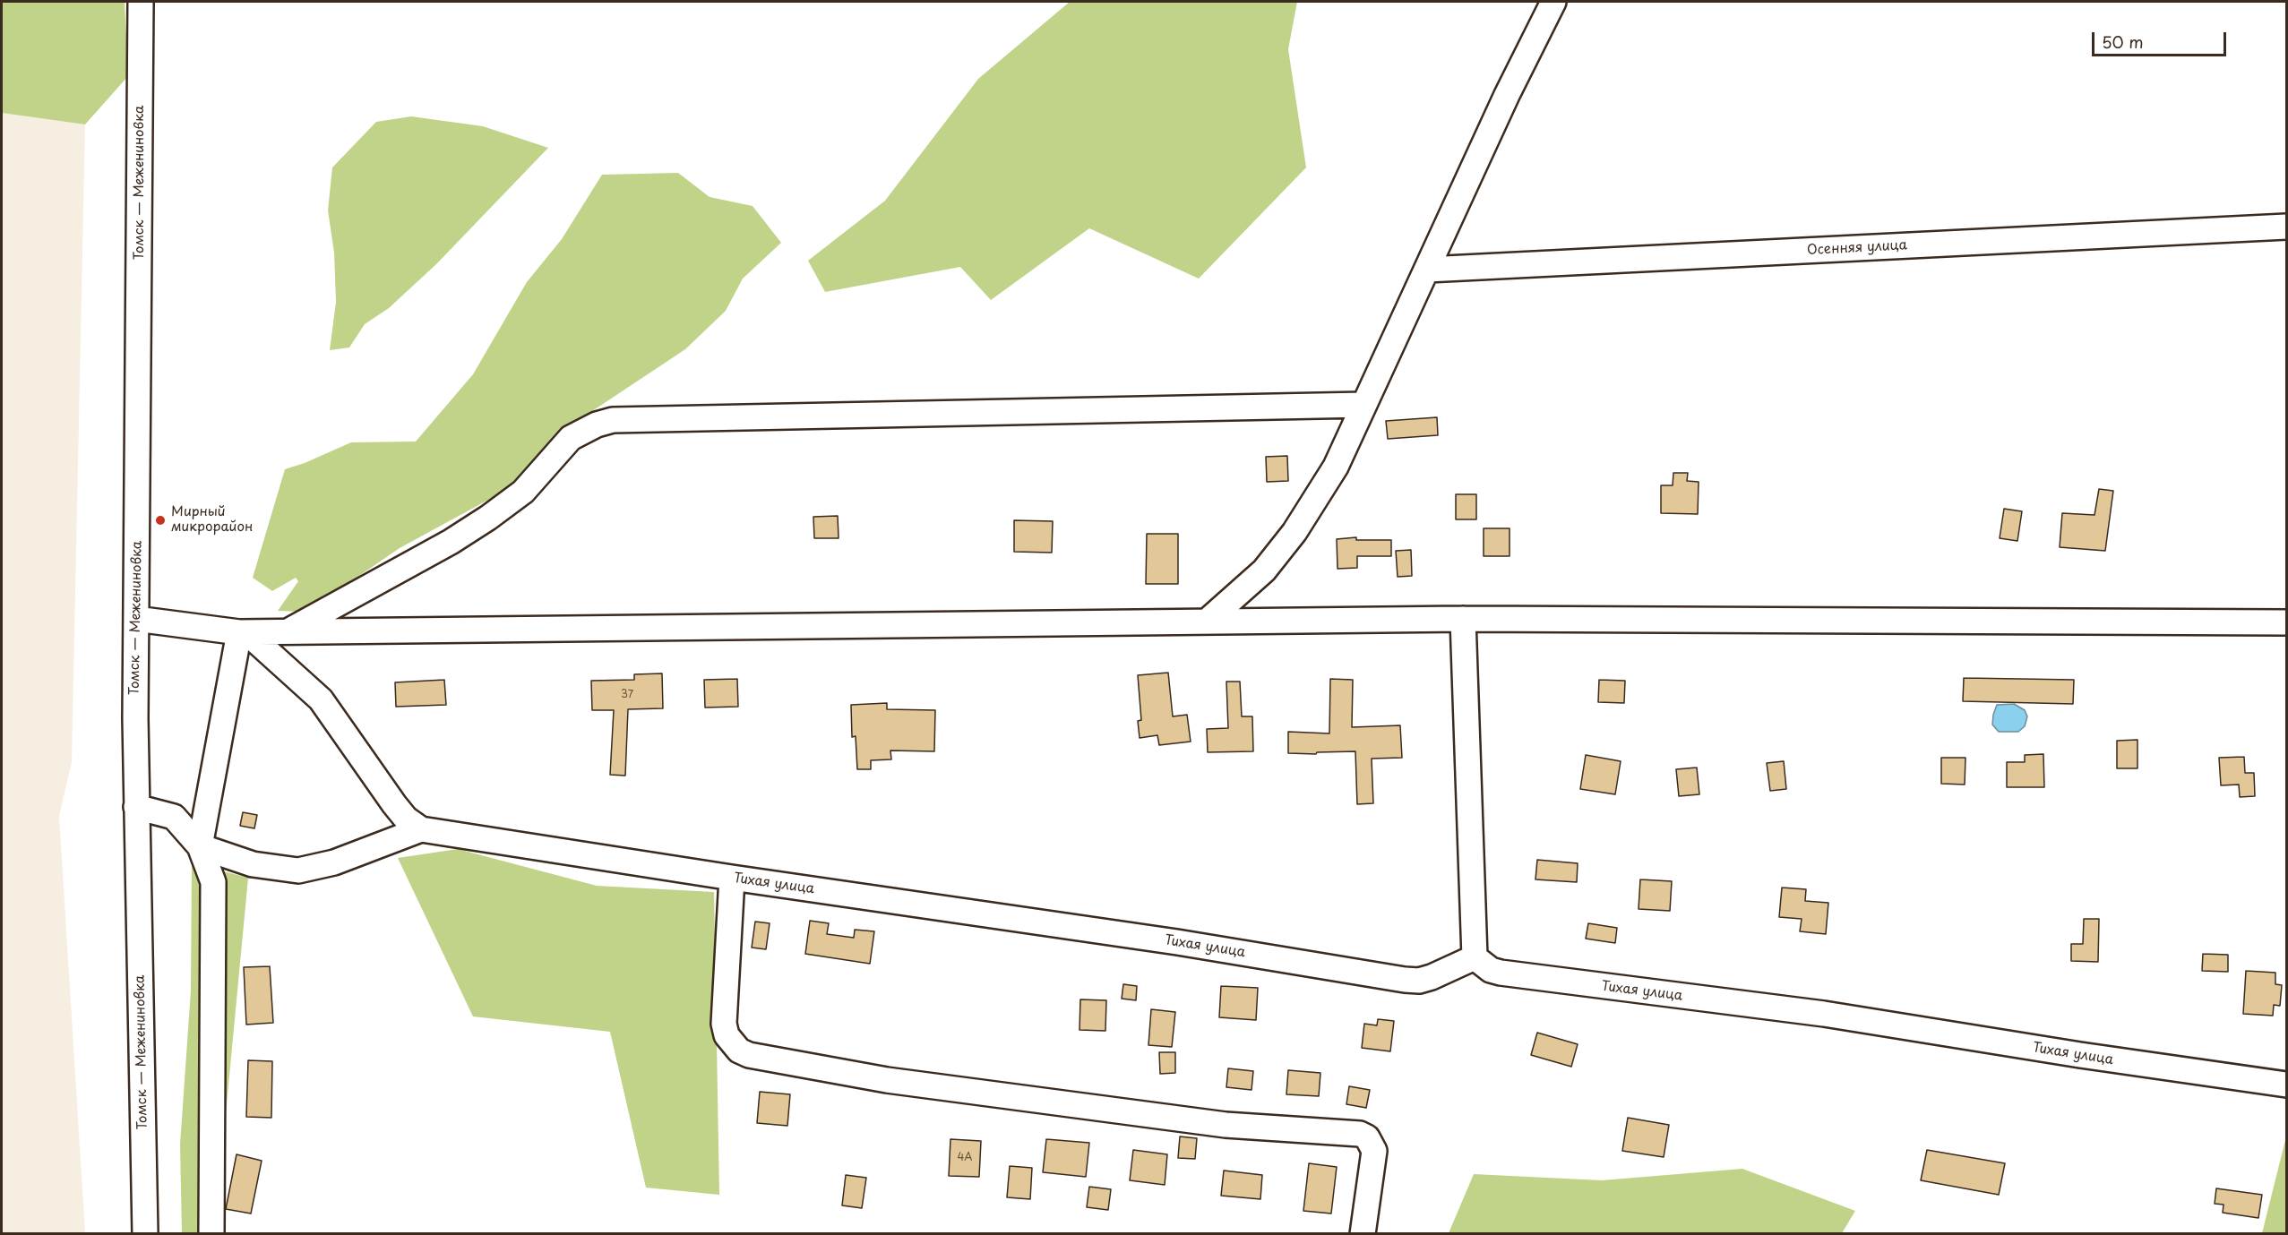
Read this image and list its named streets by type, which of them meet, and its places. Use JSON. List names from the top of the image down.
{
  "streets": {
    "street": ["Томск — Межениновка", "Осенняя улица", "Тихая улица"]
  },
  "crossings": [
    ["Томск — Межениновка", "Тихая улица"]
  ],
  "places": ["Мирный микрорайон"],
  "house_numbers": ["37", "4А"],
  "scale_bar": "50 m"
}
